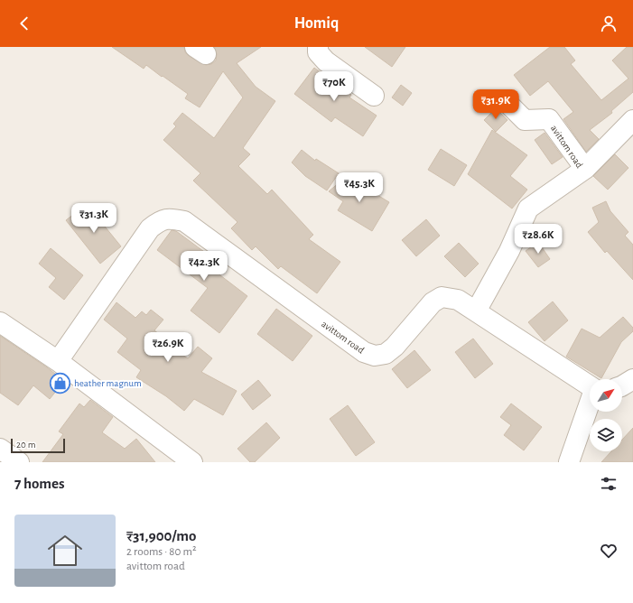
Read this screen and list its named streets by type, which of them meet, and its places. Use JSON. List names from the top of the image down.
{
  "streets": {
    "street": ["avittom road"]
  },
  "places": {
    "shop": ["heather magnum"]
  },
  "scale_bar": "20 m",
  "north": "top right",
  "page": {
    "header": "Homiq",
    "price": [
      "₹70K",
      "₹31.9K",
      "₹45.3K",
      "₹31.3K",
      "₹28.6K",
      "₹42.3K",
      "₹26.9K"
    ],
    "scale": "20 m",
    "heading": "7 homes",
    "list": [
      {
        "name": "₹31,900/mo",
        "note": "2 rooms · 80 m² · avittom road"
      }
    ]
  }
}
